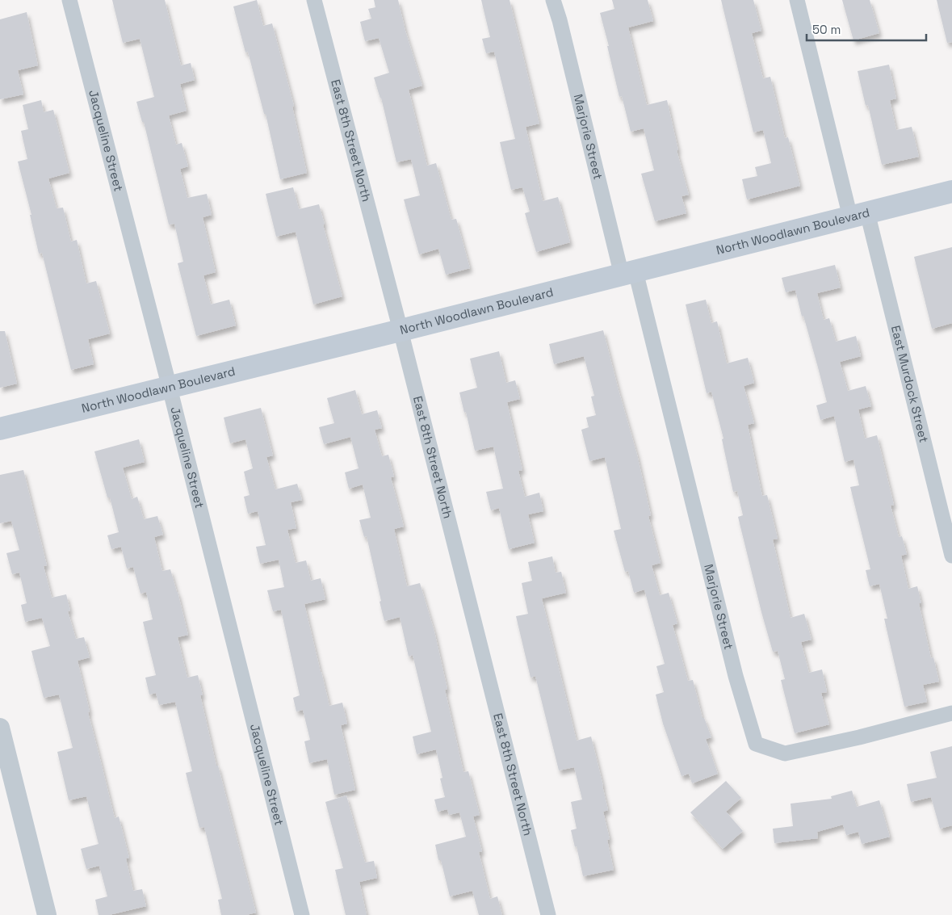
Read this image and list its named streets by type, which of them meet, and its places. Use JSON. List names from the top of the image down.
{
  "streets": {
    "main road": ["North Woodlawn Boulevard"],
    "street": [
      "Marjorie Street",
      "Jacqueline Street",
      "East 8th Street North",
      "East Murdock Street"
    ]
  },
  "crossings": [
    ["Marjorie Street", "North Woodlawn Boulevard"],
    ["Jacqueline Street", "North Woodlawn Boulevard"],
    ["East 8th Street North", "North Woodlawn Boulevard"],
    ["North Woodlawn Boulevard", "East Murdock Street"]
  ],
  "scale_bar": "50 m"
}
